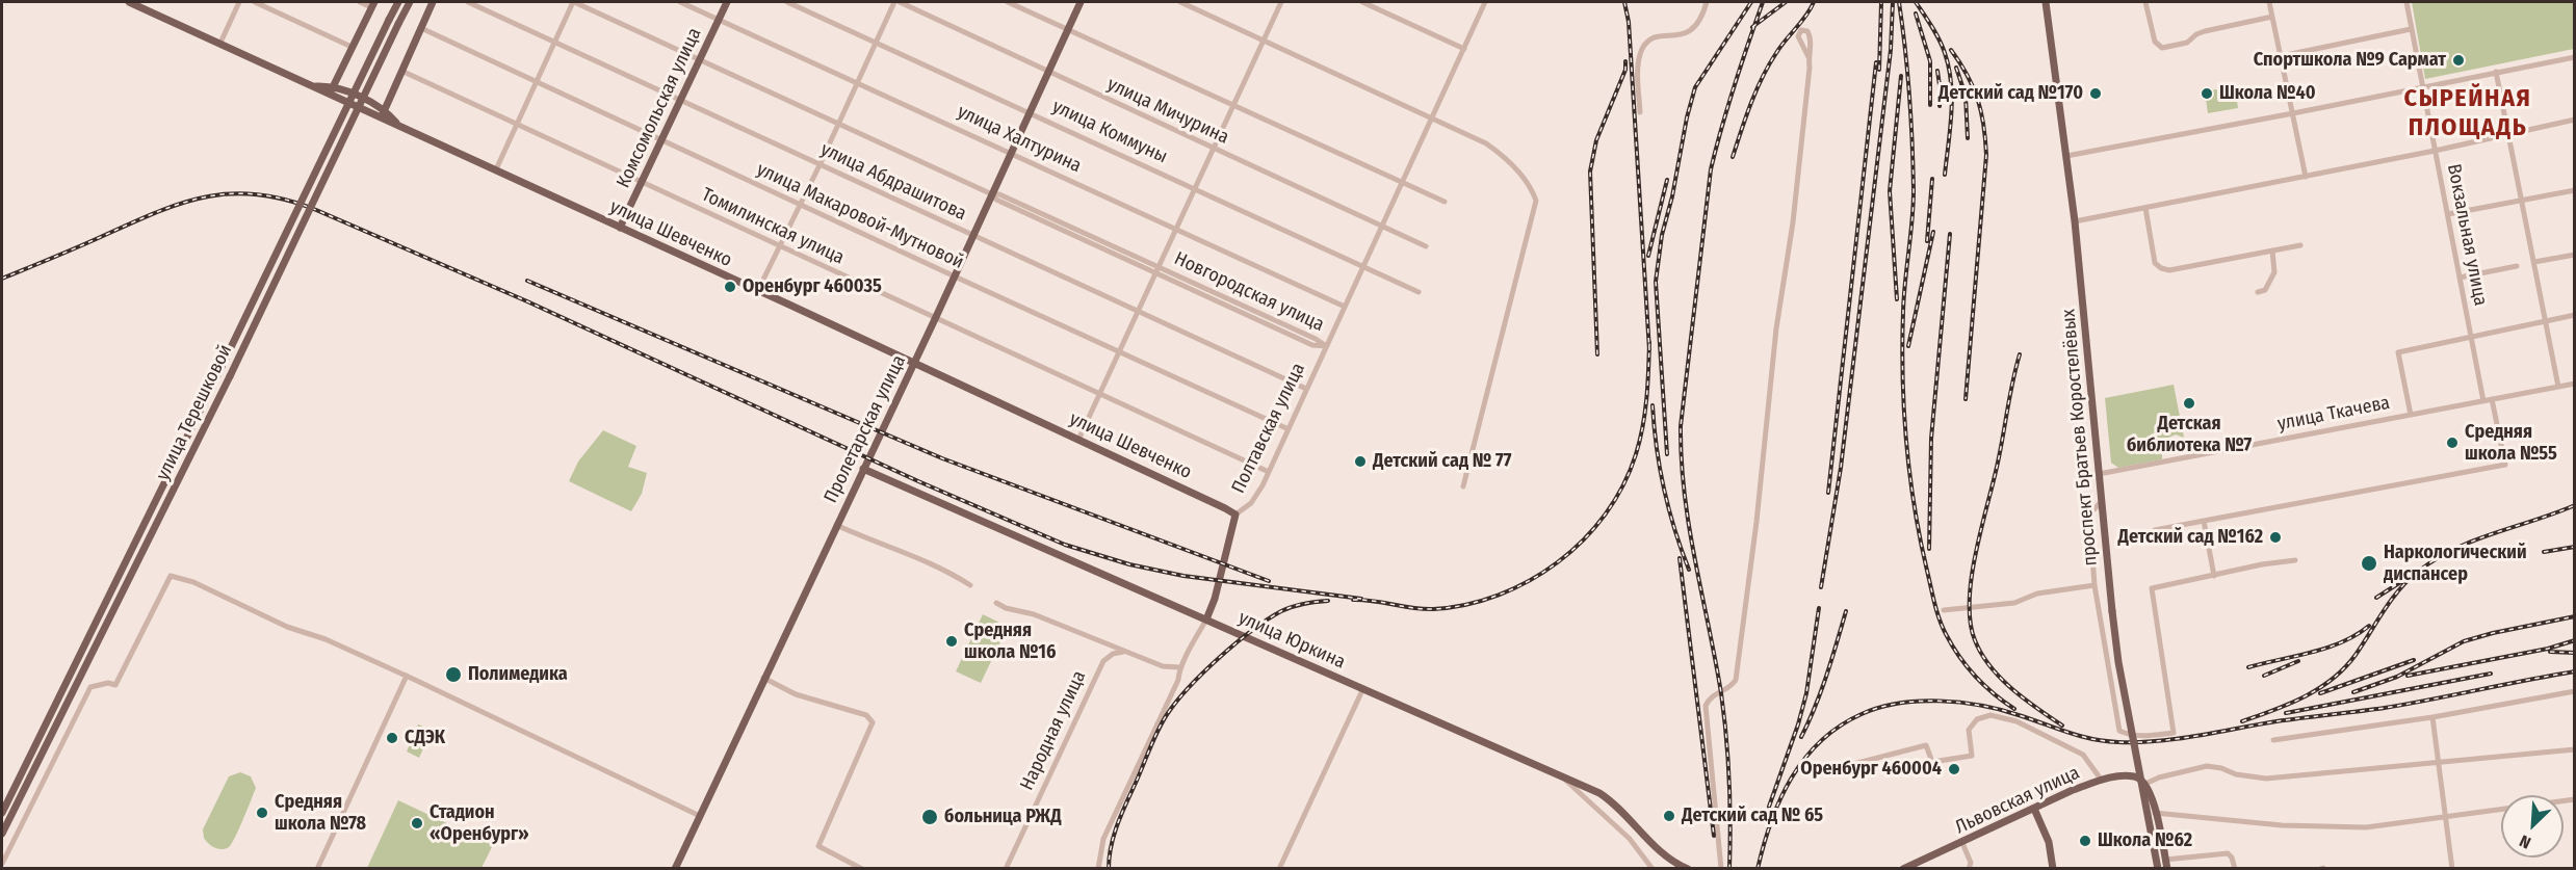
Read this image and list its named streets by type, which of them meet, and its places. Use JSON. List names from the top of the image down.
{
  "streets": {
    "main road": [
      "Комсомольская улица",
      "улица Шевченко",
      "улица Терешковой",
      "Полтавская улица",
      "Пролетарская улица",
      "проспект Братьев Коростелёвых",
      "улица Юркина",
      "Львовская улица"
    ],
    "street": [
      "улица Мичурина",
      "улица Коммуны",
      "улица Халтурина",
      "улица Абдрашитова",
      "улица Макаровой-Мутновой",
      "Томилинская улица",
      "Вокзальная улица",
      "Новгородская улица",
      "улица Ткачева",
      "Народная улица"
    ]
  },
  "crossings": [
    ["Комсомольская улица", "улица Халтурина"],
    ["Комсомольская улица", "улица Абдрашитова"],
    ["Комсомольская улица", "улица Макаровой-Мутновой"],
    ["Комсомольская улица", "Томилинская улица"],
    ["Комсомольская улица", "улица Шевченко"],
    ["Комсомольская улица", "Новгородская улица"],
    ["улица Мичурина", "Полтавская улица"],
    ["улица Мичурина", "Пролетарская улица"],
    ["улица Коммуны", "Полтавская улица"],
    ["улица Коммуны", "Пролетарская улица"],
    ["улица Халтурина", "Полтавская улица"],
    ["улица Халтурина", "Пролетарская улица"],
    ["улица Абдрашитова", "Полтавская улица"],
    ["улица Абдрашитова", "Пролетарская улица"],
    ["улица Макаровой-Мутновой", "Полтавская улица"],
    ["улица Макаровой-Мутновой", "Пролетарская улица"],
    ["Томилинская улица", "Полтавская улица"],
    ["Томилинская улица", "Пролетарская улица"],
    ["улица Шевченко", "Полтавская улица"],
    ["улица Шевченко", "Пролетарская улица"],
    ["Вокзальная улица", "улица Ткачева"],
    ["Новгородская улица", "Полтавская улица"],
    ["Новгородская улица", "Пролетарская улица"],
    ["улица Ткачева", "проспект Братьев Коростелёвых"],
    ["Полтавская улица", "улица Юркина"],
    ["Пролетарская улица", "улица Юркина"]
  ],
  "districts": ["СЫРЕЙНАЯ ПЛОЩАДЬ"],
  "places": [
    "Спортшкола №9 Сармат",
    "Детский сад №170",
    "Школа №40",
    "Оренбург 460035",
    "Детская библиотека №7",
    "Средняя школа №55",
    "Детский сад № 77",
    "Детский сад №162",
    "Наркологический диспансер",
    "Средняя школа №16",
    "Полимедика",
    "СДЭК",
    "Оренбург 460004",
    "Средняя школа №78",
    "Детский сад № 65",
    "больница РЖД",
    "Стадион «Оренбург»",
    "Школа №62"
  ],
  "north": "bottom left"
}
